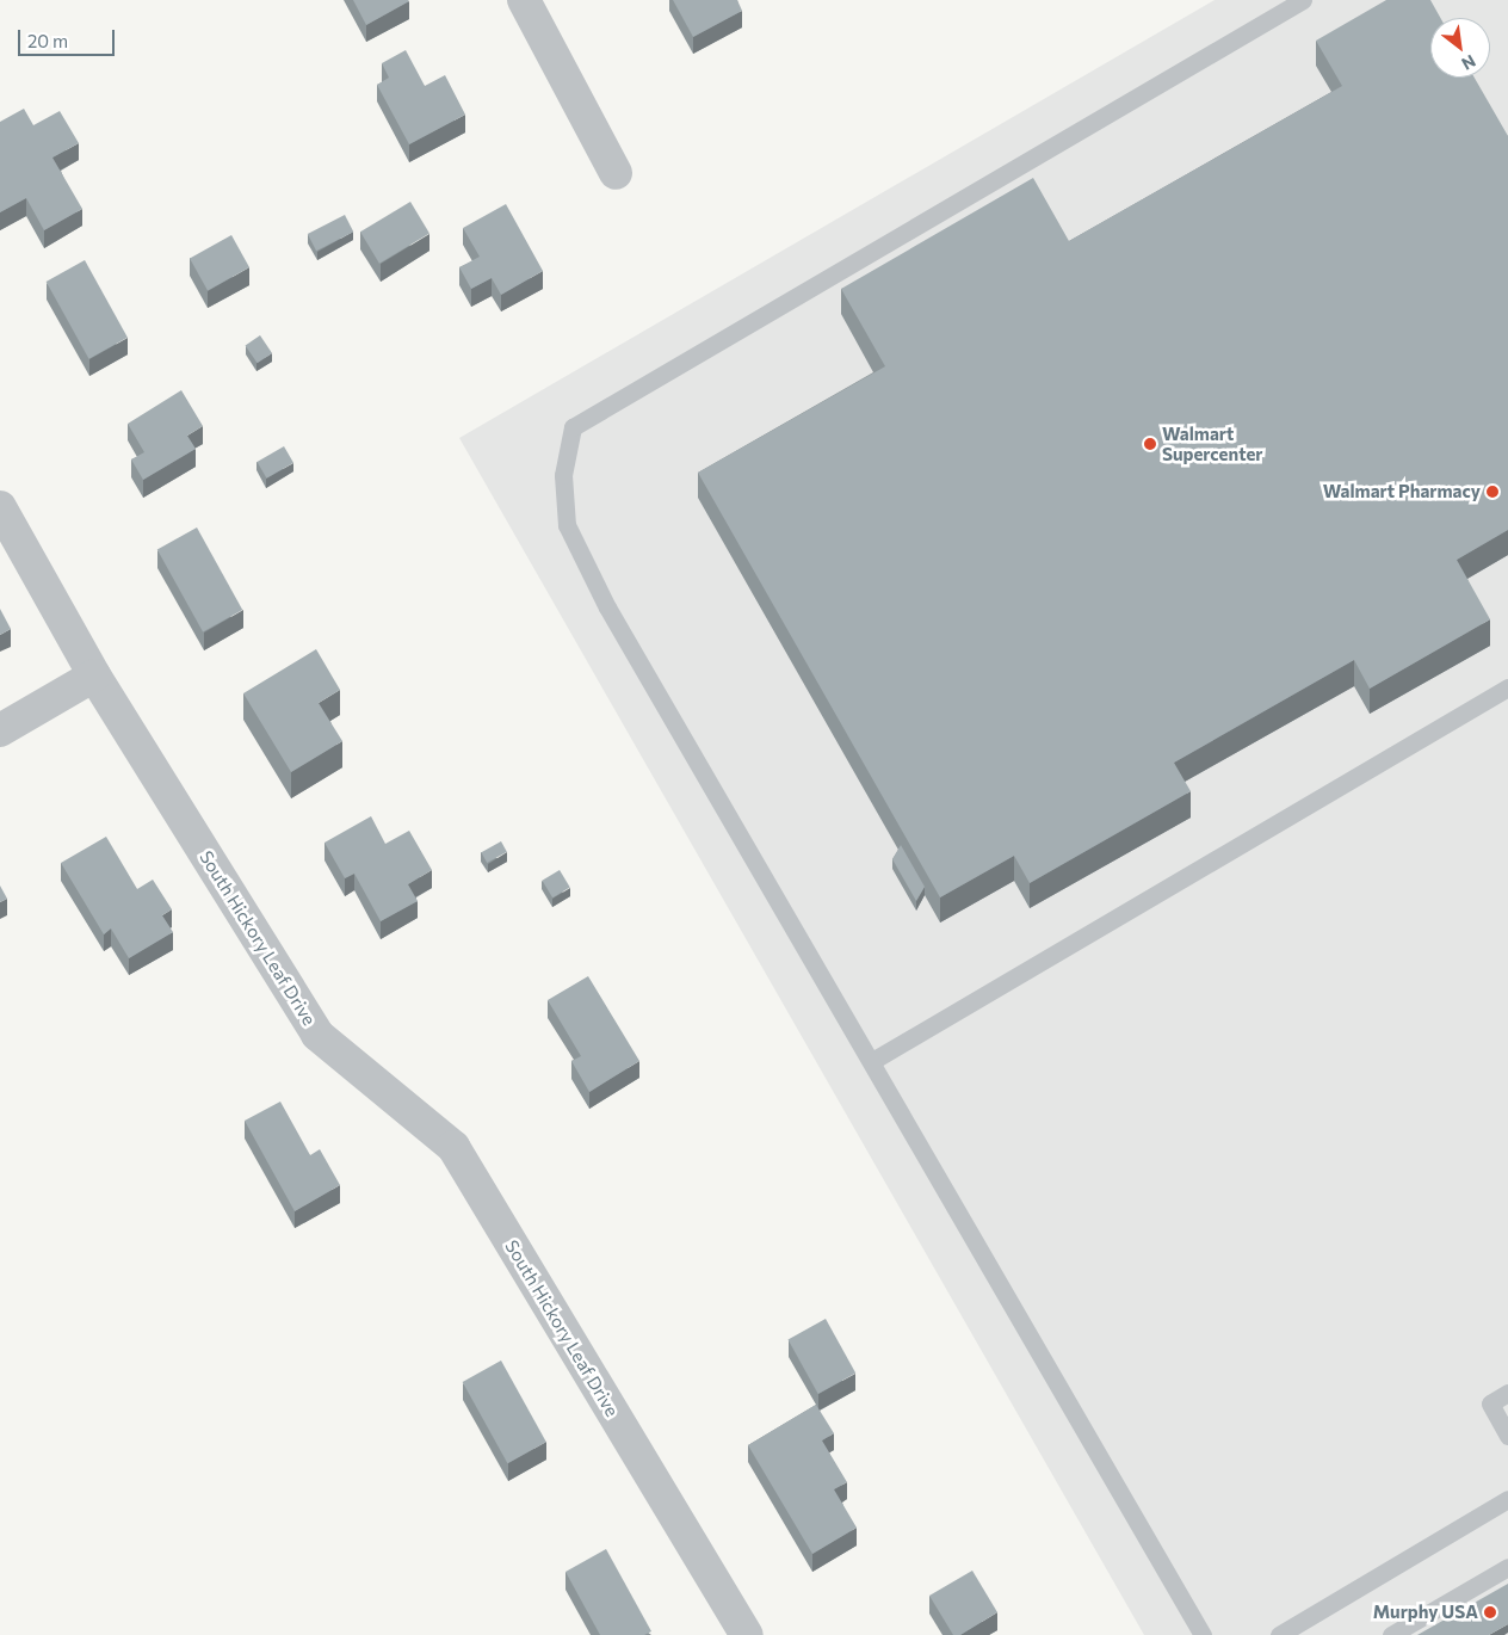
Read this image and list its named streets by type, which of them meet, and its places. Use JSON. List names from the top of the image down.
{
  "streets": {
    "street": ["South Hickory Leaf Drive"]
  },
  "places": ["Walmart Supercenter", "Walmart Pharmacy", "Murphy USA"],
  "scale_bar": "20 m",
  "north": "bottom right"
}
